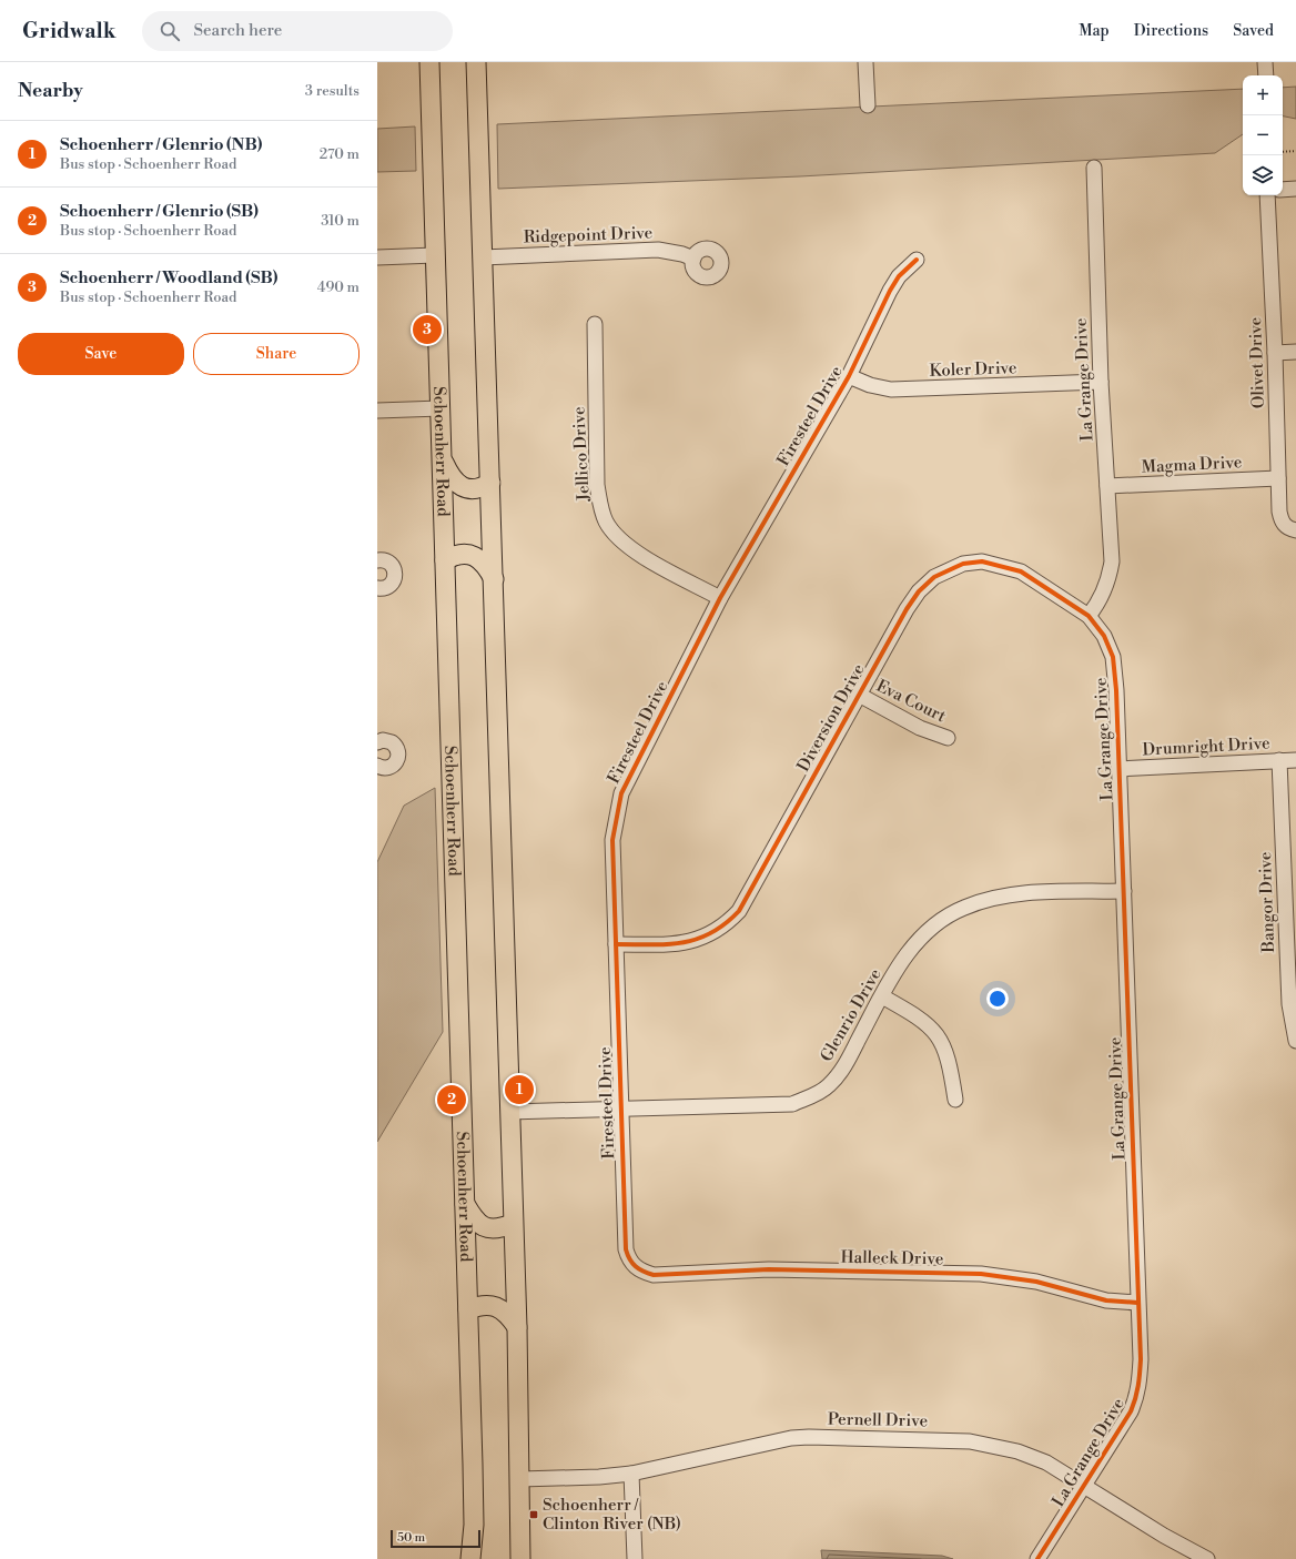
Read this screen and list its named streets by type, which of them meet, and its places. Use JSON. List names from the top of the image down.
{
  "streets": {
    "main road": ["Schoenherr Road"],
    "street": [
      "Ridgepoint Drive",
      "Olivet Drive",
      "Koler Drive",
      "La Grange Drive",
      "Firesteel Drive",
      "Jellico Drive",
      "Magma Drive",
      "Eva Court",
      "Diversion Drive",
      "Drumright Drive",
      "Bangor Drive",
      "Glenrio Drive",
      "Halleck Drive",
      "Pernell Drive"
    ]
  },
  "crossings": [
    ["Olivet Drive", "Magma Drive"],
    ["Koler Drive", "La Grange Drive"],
    ["Koler Drive", "Firesteel Drive"],
    ["La Grange Drive", "Magma Drive"],
    ["La Grange Drive", "Diversion Drive"],
    ["La Grange Drive", "Drumright Drive"],
    ["La Grange Drive", "Glenrio Drive"],
    ["La Grange Drive", "Halleck Drive"],
    ["La Grange Drive", "Pernell Drive"],
    ["Firesteel Drive", "Jellico Drive"],
    ["Firesteel Drive", "Diversion Drive"],
    ["Firesteel Drive", "Glenrio Drive"],
    ["Firesteel Drive", "Halleck Drive"],
    ["Eva Court", "Diversion Drive"],
    ["Drumright Drive", "Bangor Drive"]
  ],
  "places": {
    "transit": ["Schoenherr / Clinton River (NB)"]
  },
  "scale_bar": "50 m",
  "page": {
    "header": "Gridwalk",
    "search": "Search here",
    "nav": ["Map", "Directions", "Saved"],
    "heading": ["Nearby", "3 results"],
    "map_buttons": ["+", "−"],
    "list": [
      {
        "mark": "1",
        "name": "Schoenherr / Glenrio (NB)",
        "note": "Bus stop · Schoenherr Road",
        "value": "270 m"
      },
      {
        "mark": "2",
        "name": "Schoenherr / Glenrio (SB)",
        "note": "Bus stop · Schoenherr Road",
        "value": "310 m"
      },
      {
        "mark": "3",
        "name": "Schoenherr / Woodland (SB)",
        "note": "Bus stop · Schoenherr Road",
        "value": "490 m"
      }
    ],
    "pins": ["3", "1", "2"],
    "buttons": ["Save", "Share"],
    "scale": "50 m"
  }
}
